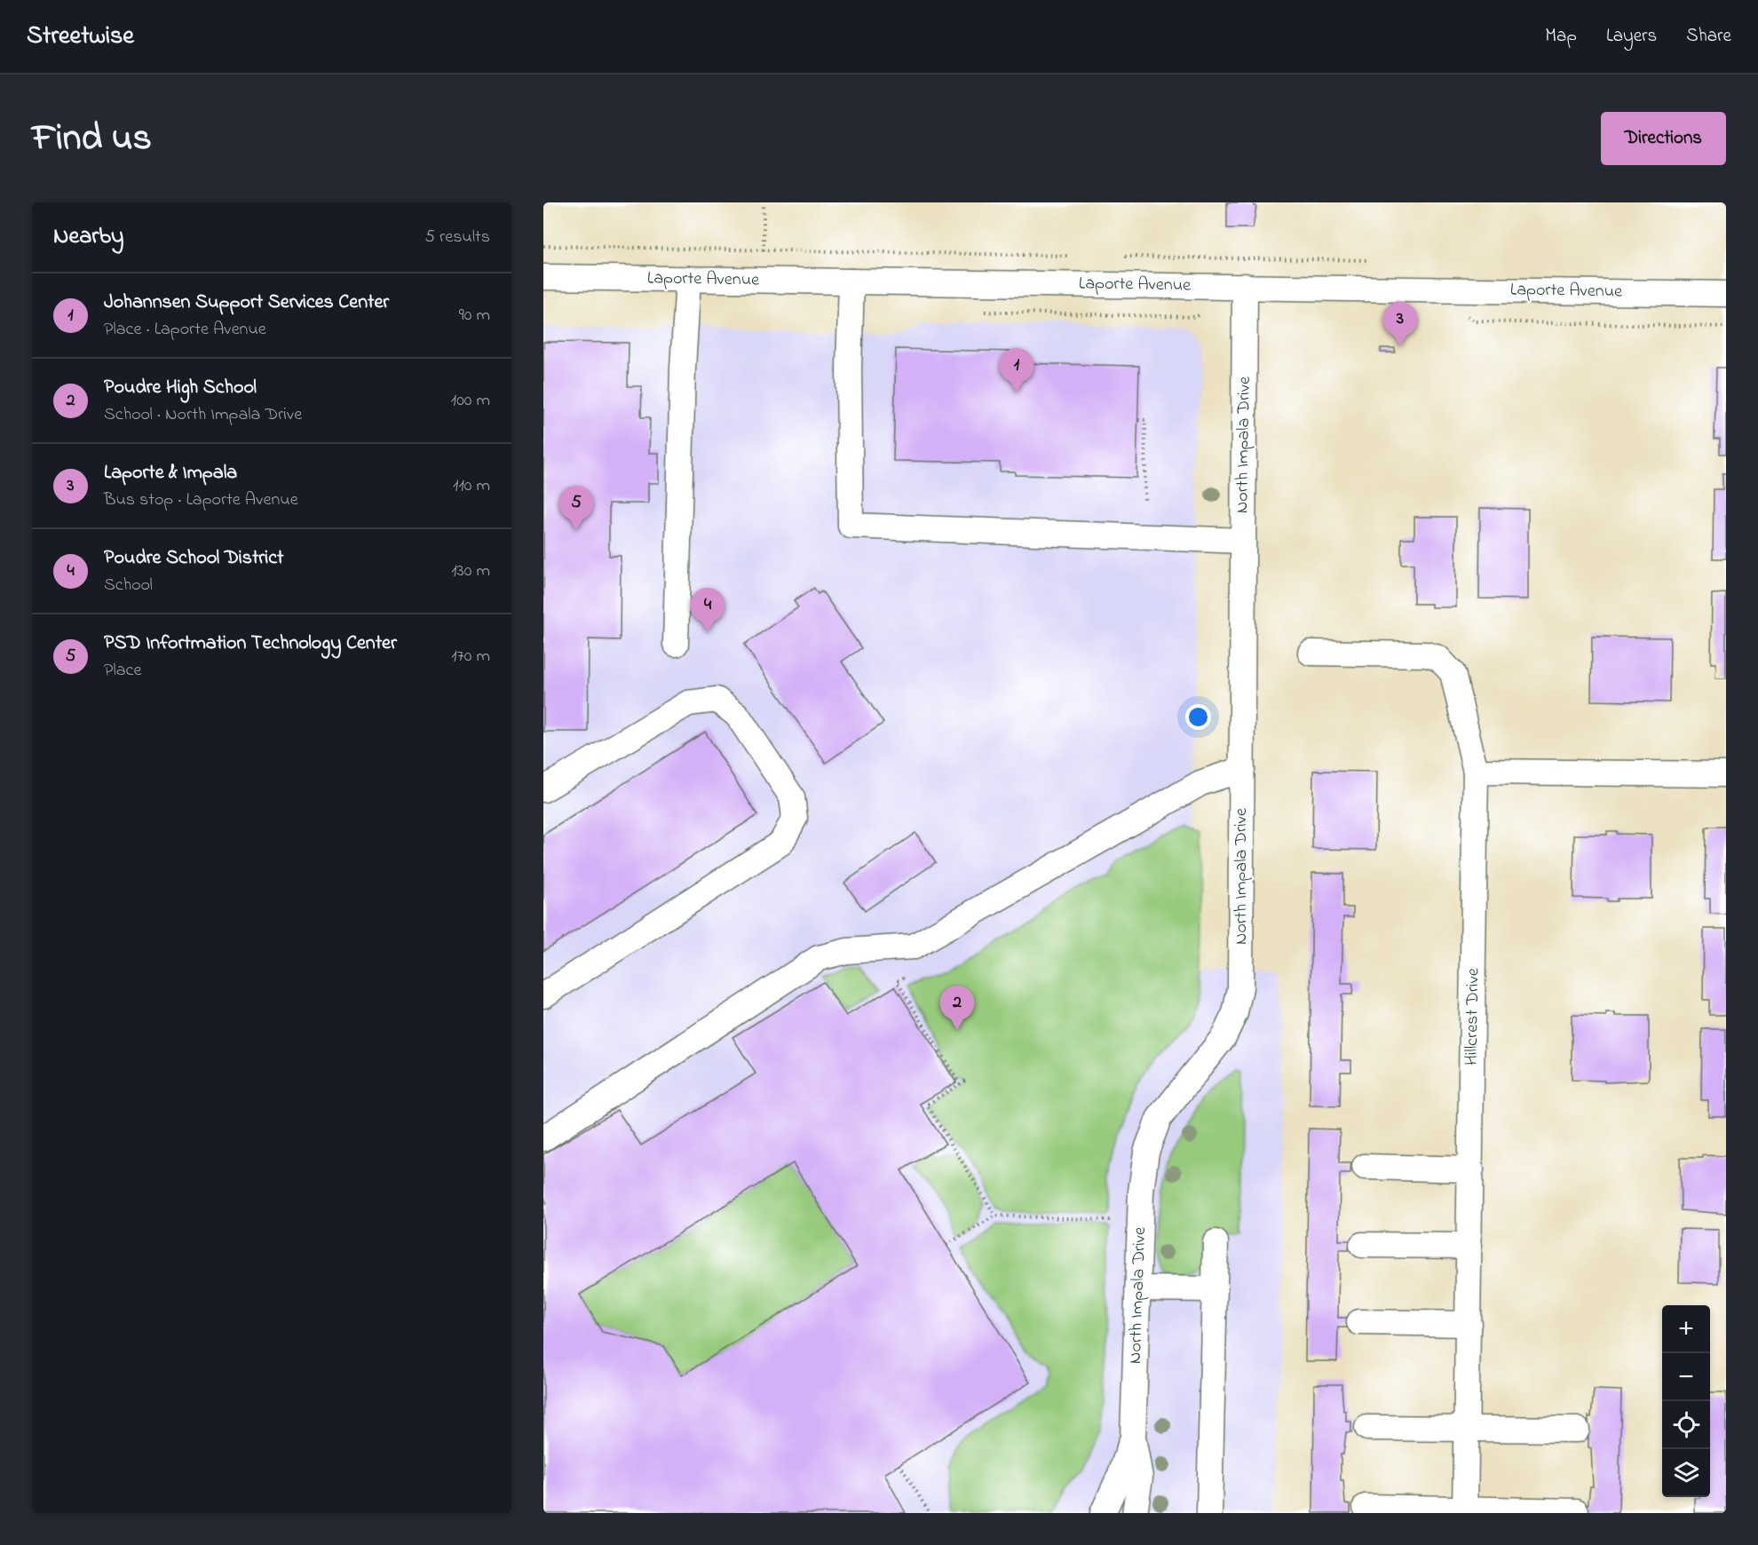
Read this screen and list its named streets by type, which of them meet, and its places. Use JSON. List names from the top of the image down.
{
  "streets": {
    "street": ["Laporte Avenue", "North Impala Drive", "Hillcrest Drive"]
  },
  "crossings": [
    ["Laporte Avenue", "North Impala Drive"]
  ],
  "page": {
    "header": "Streetwise",
    "nav": ["Map", "Layers", "Share"],
    "title": "Find us",
    "buttons": "Directions",
    "heading": ["Nearby", "5 results"],
    "list": [
      {
        "mark": "1",
        "name": "Johannsen Support Services Center",
        "note": "Place · Laporte Avenue",
        "value": "90 m"
      },
      {
        "mark": "2",
        "name": "Poudre High School",
        "note": "School · North Impala Drive",
        "value": "100 m"
      },
      {
        "mark": "3",
        "name": "Laporte & Impala",
        "note": "Bus stop · Laporte Avenue",
        "value": "110 m"
      },
      {
        "mark": "4",
        "name": "Poudre School District",
        "note": "School",
        "value": "130 m"
      },
      {
        "mark": "5",
        "name": "PSD Infortmation Technology Center",
        "note": "Place",
        "value": "170 m"
      }
    ],
    "pins": [
      "3",
      "1",
      "5",
      "4",
      "2"
    ],
    "map_buttons": ["+", "−"]
  }
}
